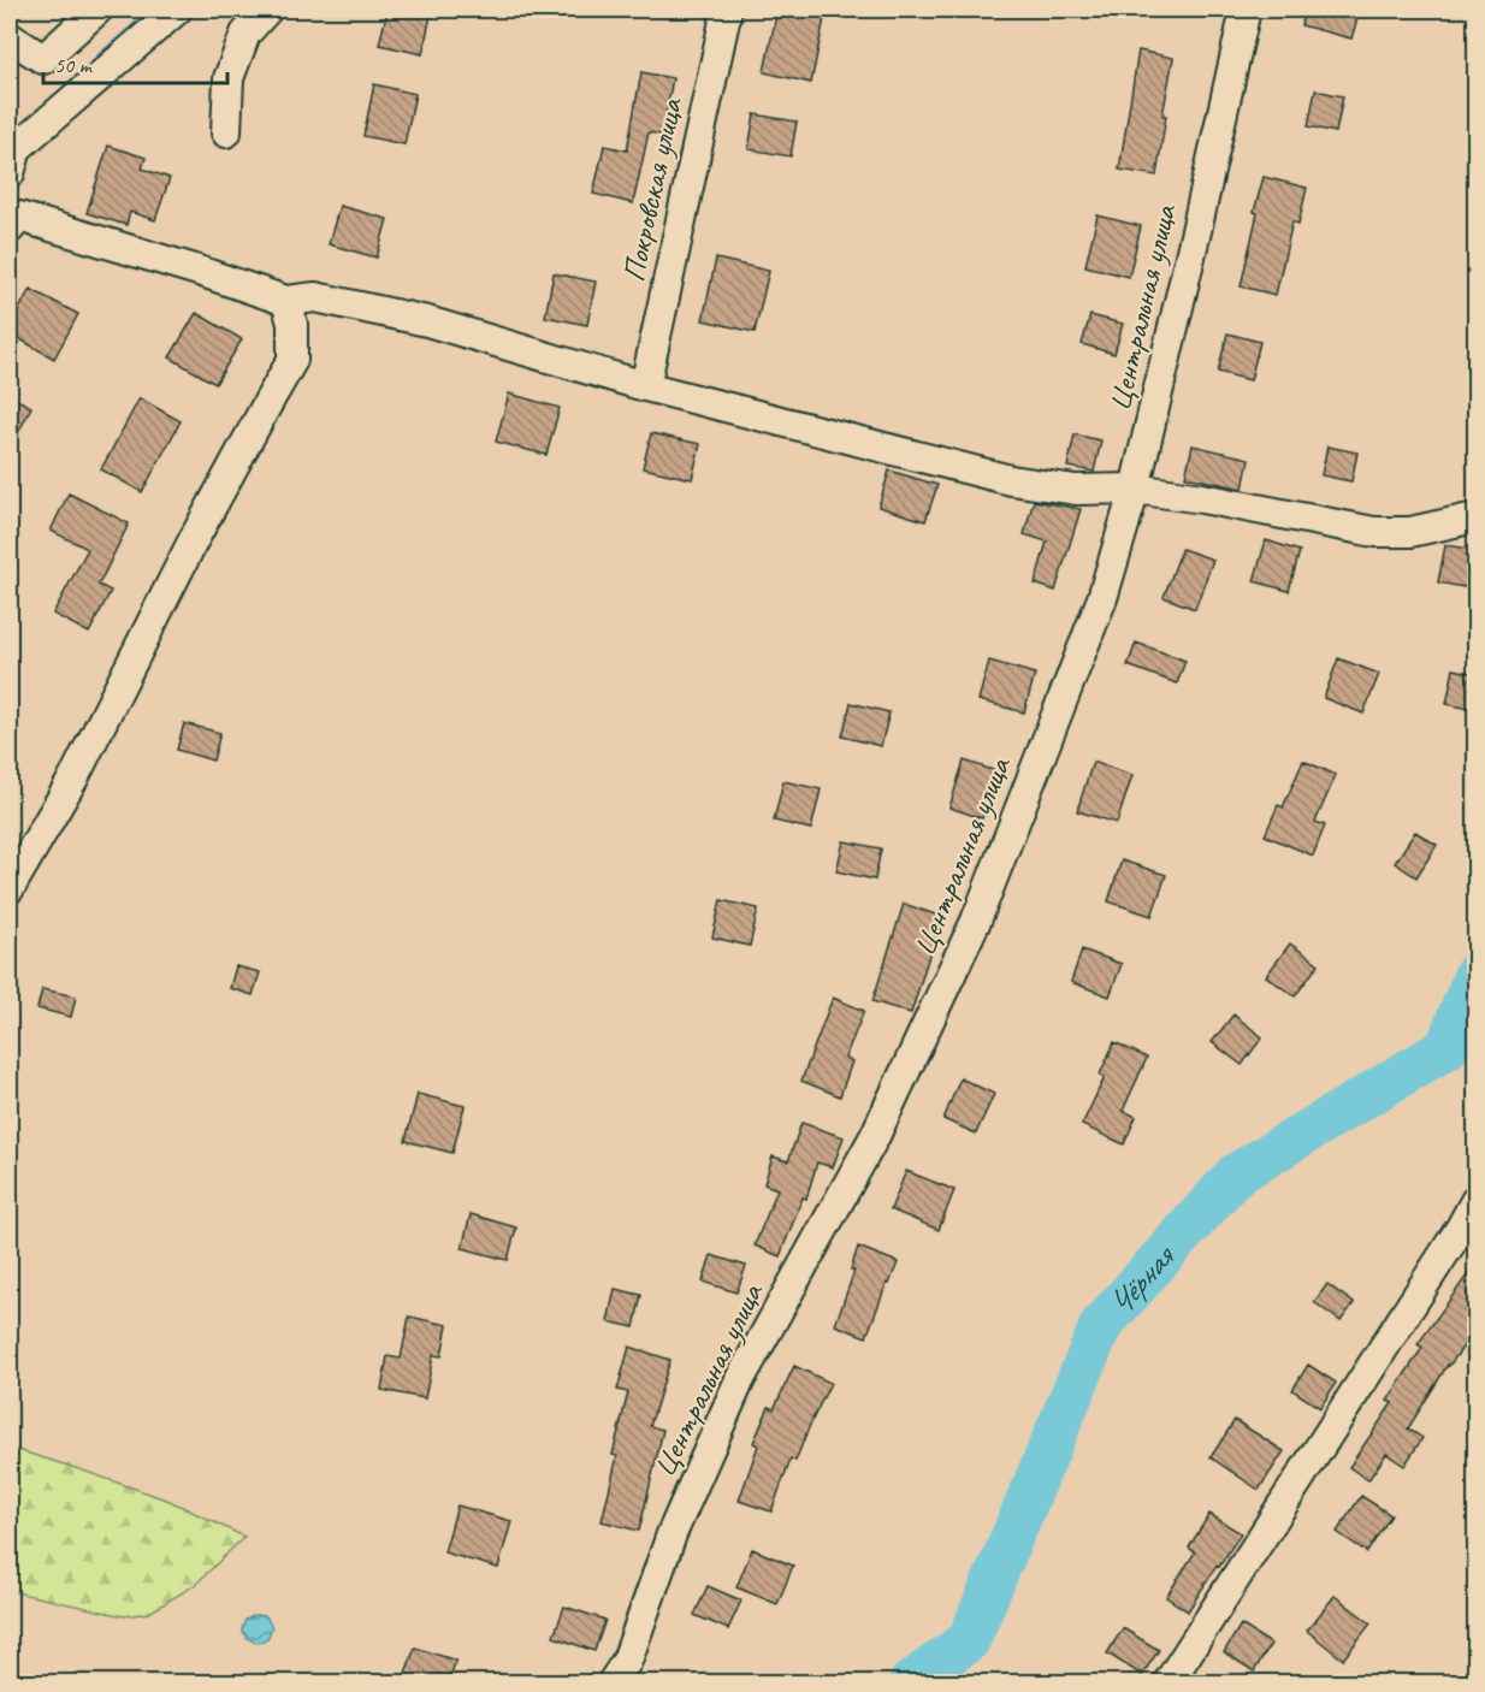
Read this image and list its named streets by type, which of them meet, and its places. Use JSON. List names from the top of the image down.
{
  "streets": {
    "street": ["Покровская улица", "Центральная улица"]
  },
  "water": ["Чёрная"],
  "scale_bar": "50 m"
}
